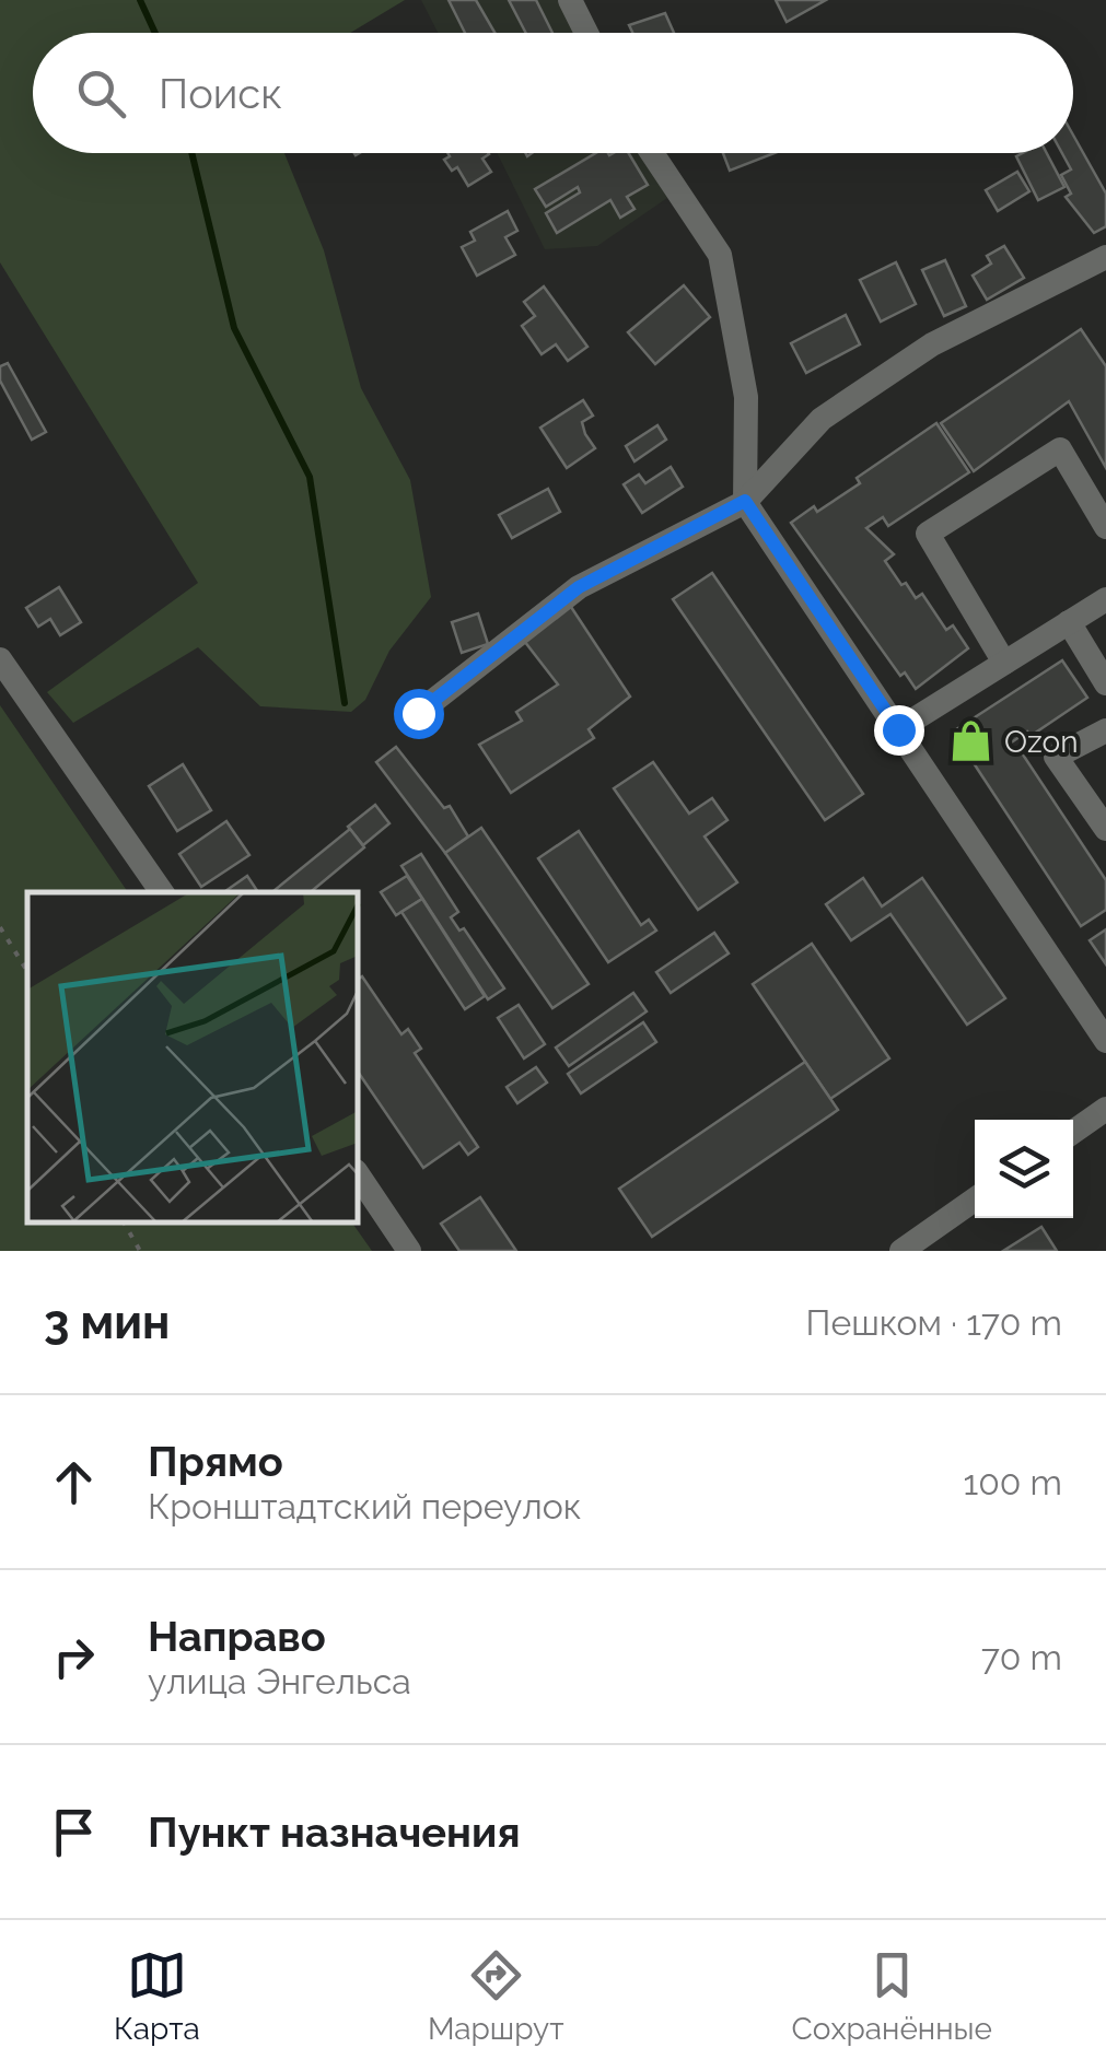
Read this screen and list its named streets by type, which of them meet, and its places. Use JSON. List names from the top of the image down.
{
  "places": {
    "shop": ["Ozon"]
  },
  "page": {
    "search": "Поиск",
    "heading": ["3 мин", "Пешком · 170 m"],
    "list": [
      ["Прямо", "Кронштадтский переулок", "100 m"],
      ["Направо", "улица Энгельса", "70 m"],
      "Пункт назначения"
    ],
    "nav": ["Карта", "Маршрут", "Сохранённые"]
  }
}
